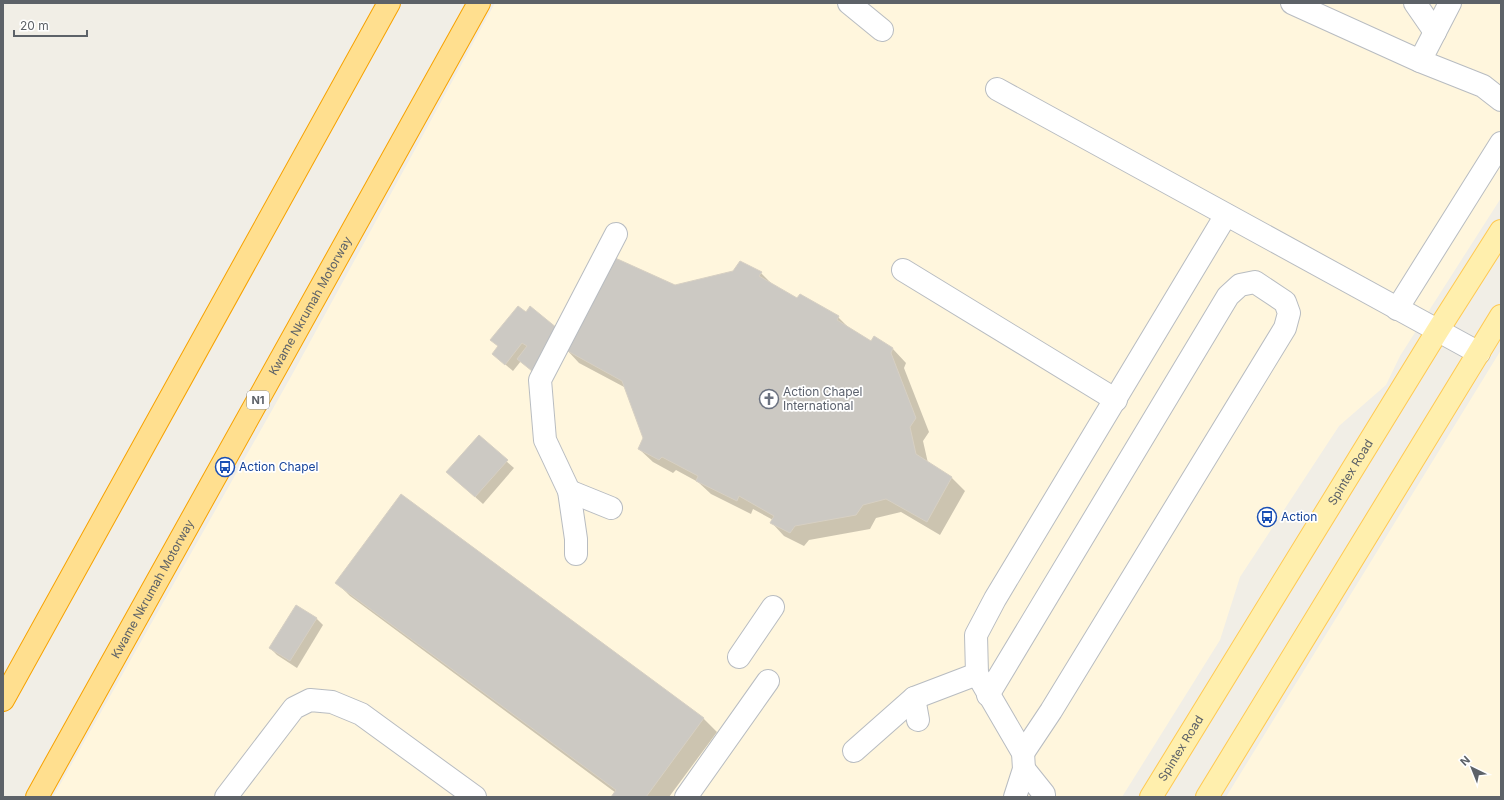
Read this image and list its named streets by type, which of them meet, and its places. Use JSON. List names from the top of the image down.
{
  "streets": {
    "highway": ["Kwame Nkrumah Motorway", "N1"],
    "main road": ["Spintex Road"]
  },
  "places": {
    "church": ["Action Chapel International"],
    "bus stop": ["Action Chapel", "Action"]
  },
  "scale_bar": "20 m",
  "north": "top left"
}
